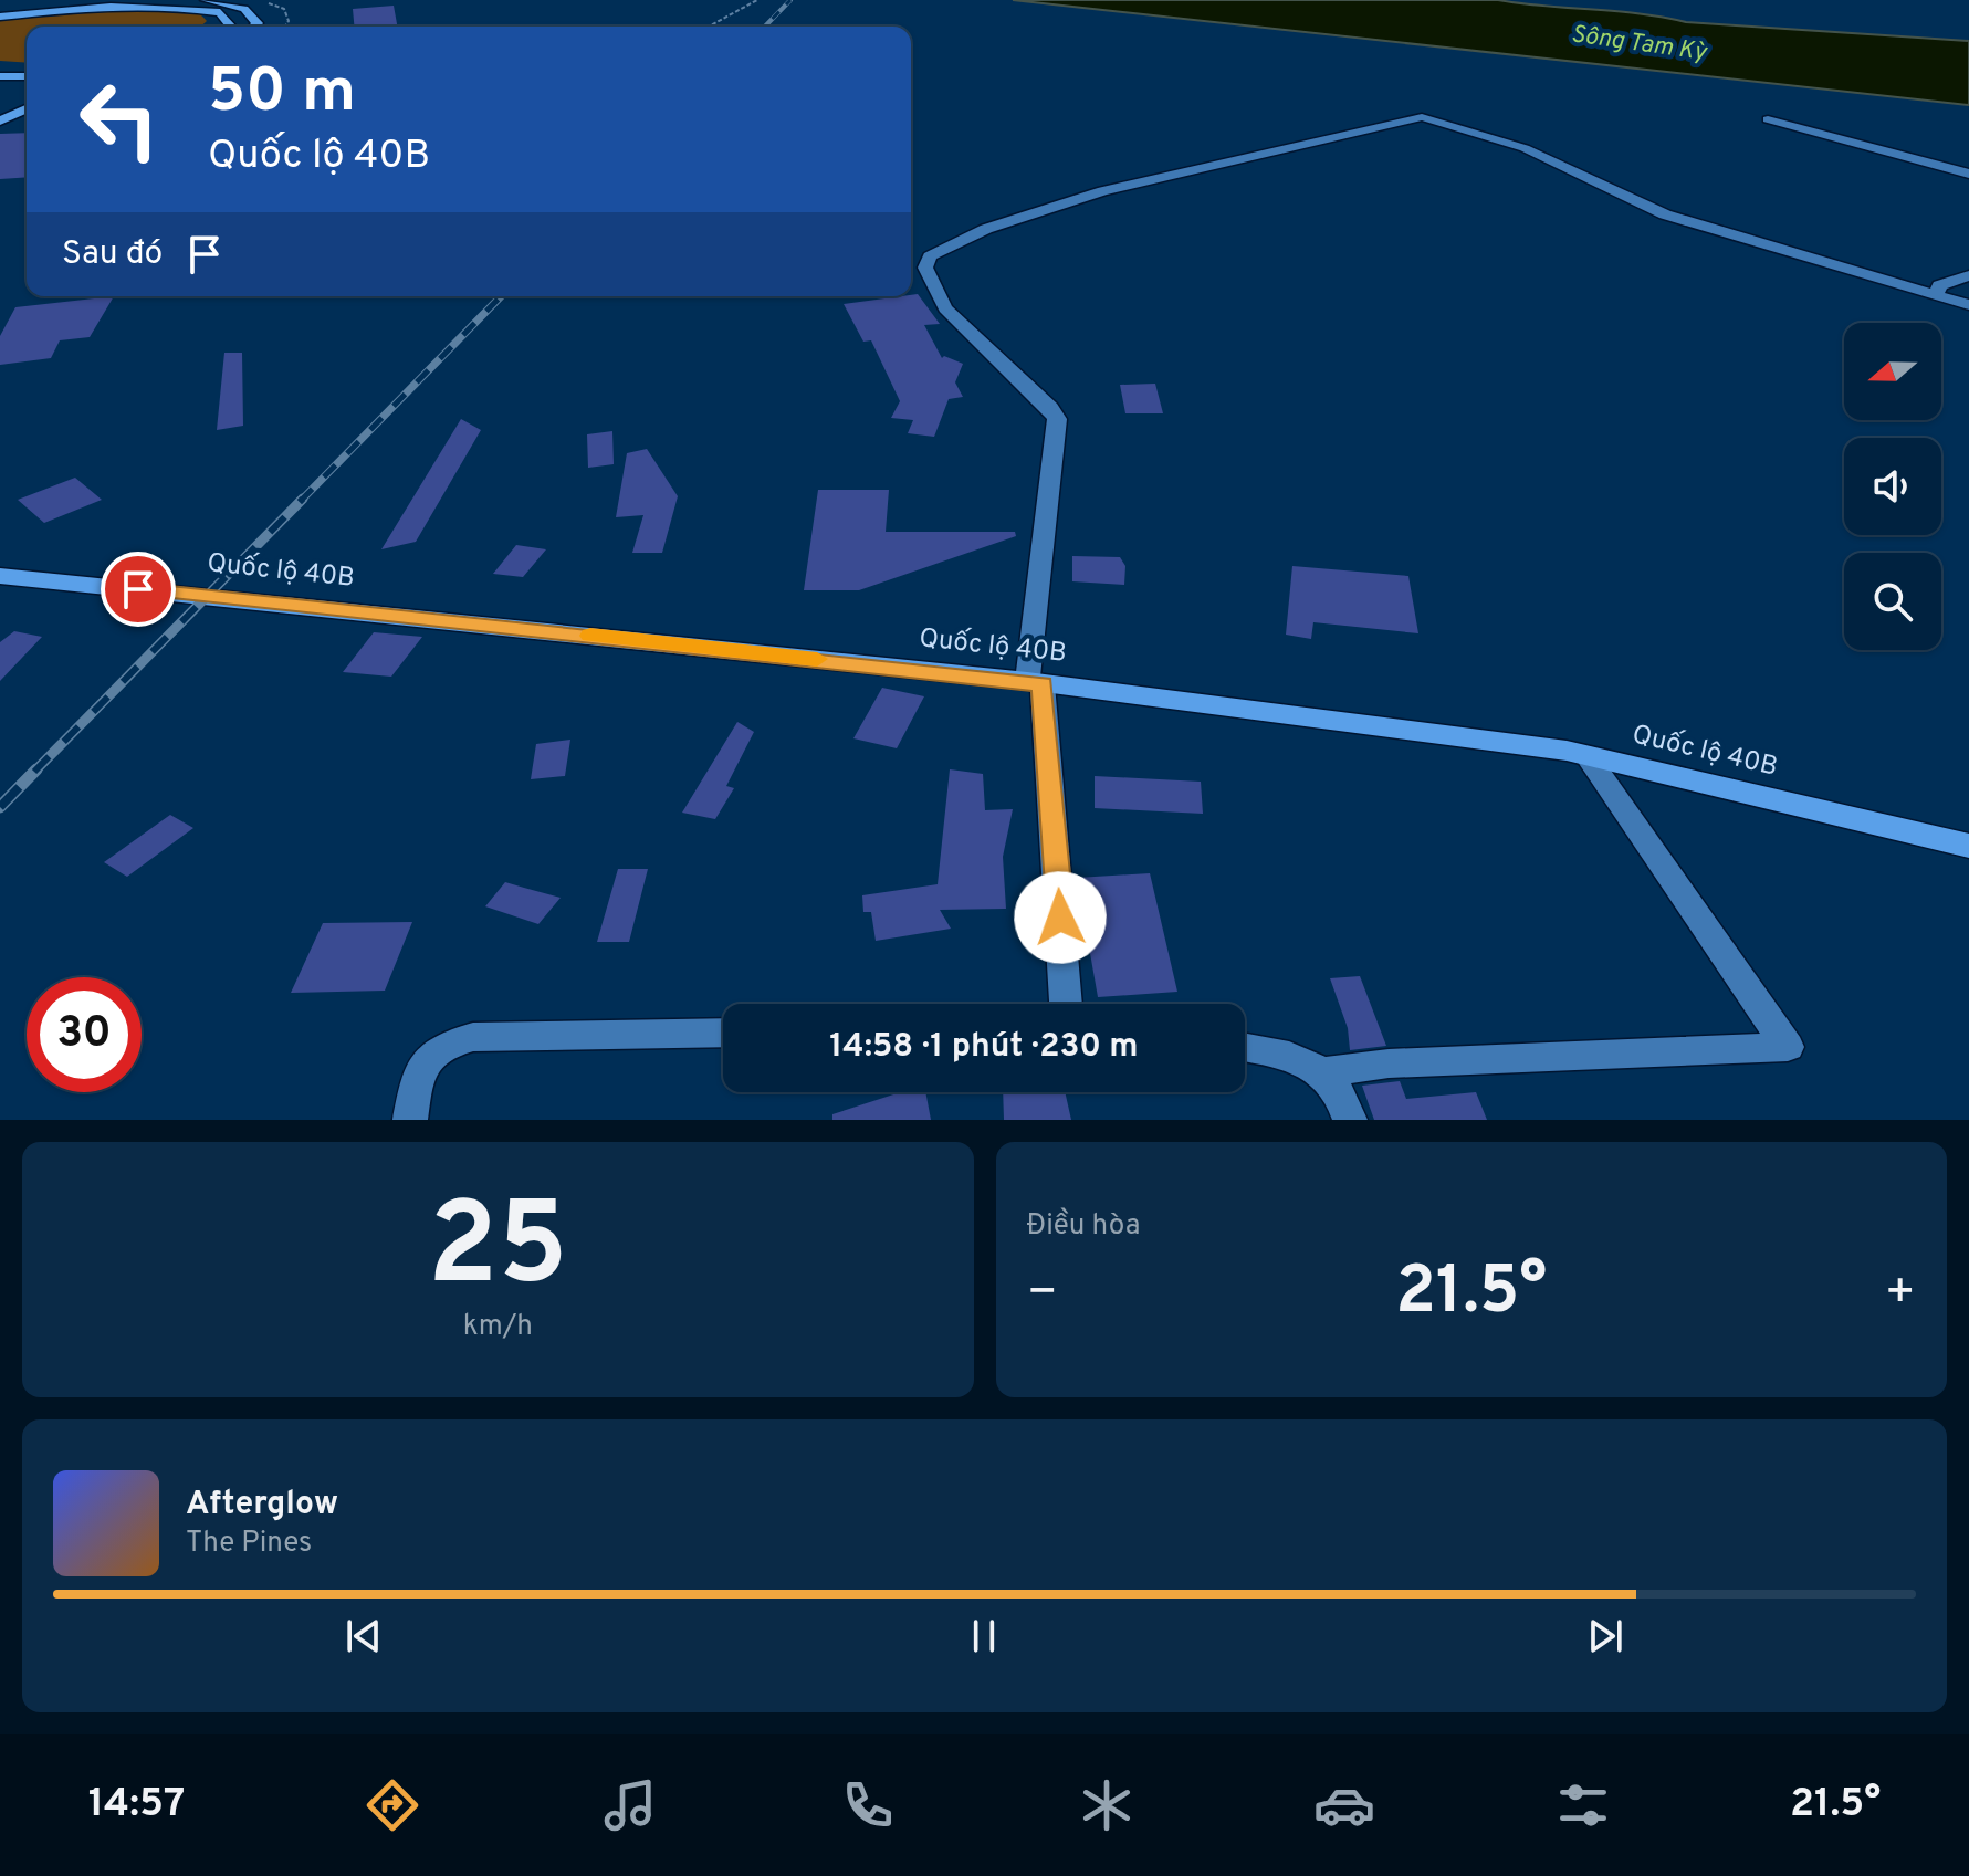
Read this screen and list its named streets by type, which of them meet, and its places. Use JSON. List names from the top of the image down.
{
  "streets": {
    "highway": ["Quốc lộ 40B"]
  },
  "water": ["Sông Tam Kỳ"],
  "north": "left",
  "page": {
    "turn": ["50 m", "Quốc lộ 40B"],
    "then": "Sau đó",
    "limit": "30",
    "trip": "14:58 · 1 phút · 230 m",
    "tile": [
      ["25", "km/h"],
      "Điều hòa"
    ],
    "heat": ["−", "21.5°", "+"],
    "song": ["Afterglow", "The Pines"],
    "tabs": ["14:57", "21.5°"]
  }
}
